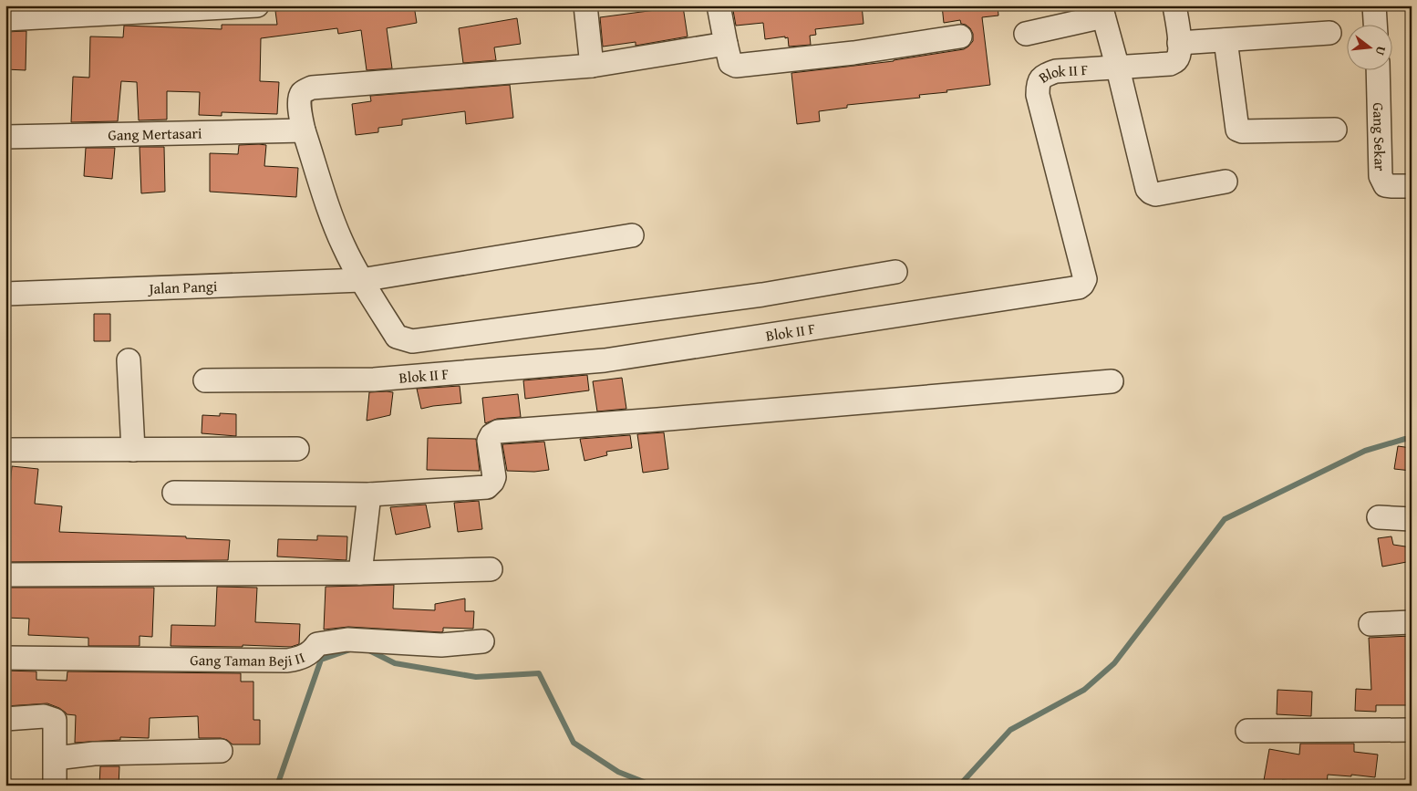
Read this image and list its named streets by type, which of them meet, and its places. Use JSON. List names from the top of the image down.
{
  "streets": {
    "street": [
      "Blok II F",
      "Gang Mertasari",
      "Gang Sekar",
      "Jalan Pangi",
      "Gang Taman Beji II"
    ]
  },
  "north": "right"
}
